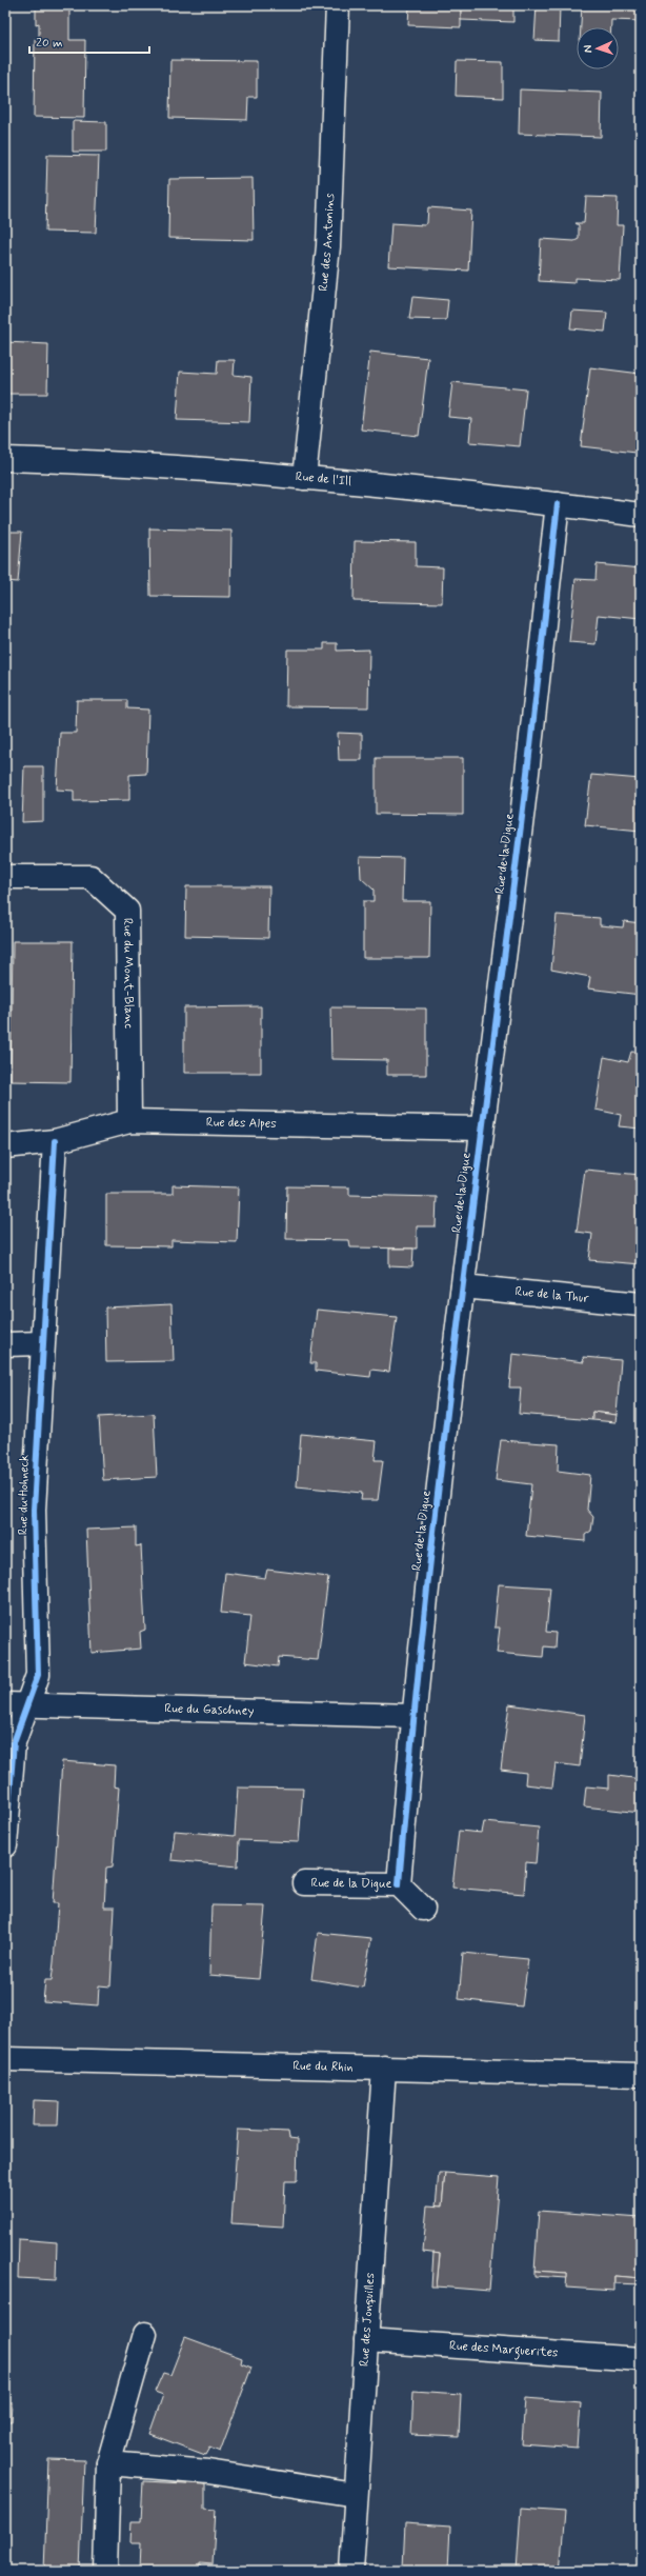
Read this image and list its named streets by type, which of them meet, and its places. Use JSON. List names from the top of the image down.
{
  "streets": {
    "street": [
      "Rue des Antonins",
      "Rue de l'Ill",
      "Rue de la Digue",
      "Rue du Mont-Blanc",
      "Rue des Alpes",
      "Rue de la Thur",
      "Rue du Hohneck",
      "Rue du Gaschney",
      "Rue du Rhin",
      "Rue des Jonquilles",
      "Rue des Marguerites"
    ]
  },
  "crossings": [
    ["Rue des Antonins", "Rue de l'Ill"],
    ["Rue de l'Ill", "Rue de la Digue"],
    ["Rue de la Digue", "Rue des Alpes"],
    ["Rue de la Digue", "Rue de la Thur"],
    ["Rue de la Digue", "Rue du Gaschney"],
    ["Rue du Mont-Blanc", "Rue des Alpes"],
    ["Rue des Alpes", "Rue du Hohneck"],
    ["Rue du Hohneck", "Rue du Gaschney"],
    ["Rue du Rhin", "Rue des Jonquilles"],
    ["Rue des Jonquilles", "Rue des Marguerites"]
  ],
  "scale_bar": "20 m",
  "north": "left"
}
